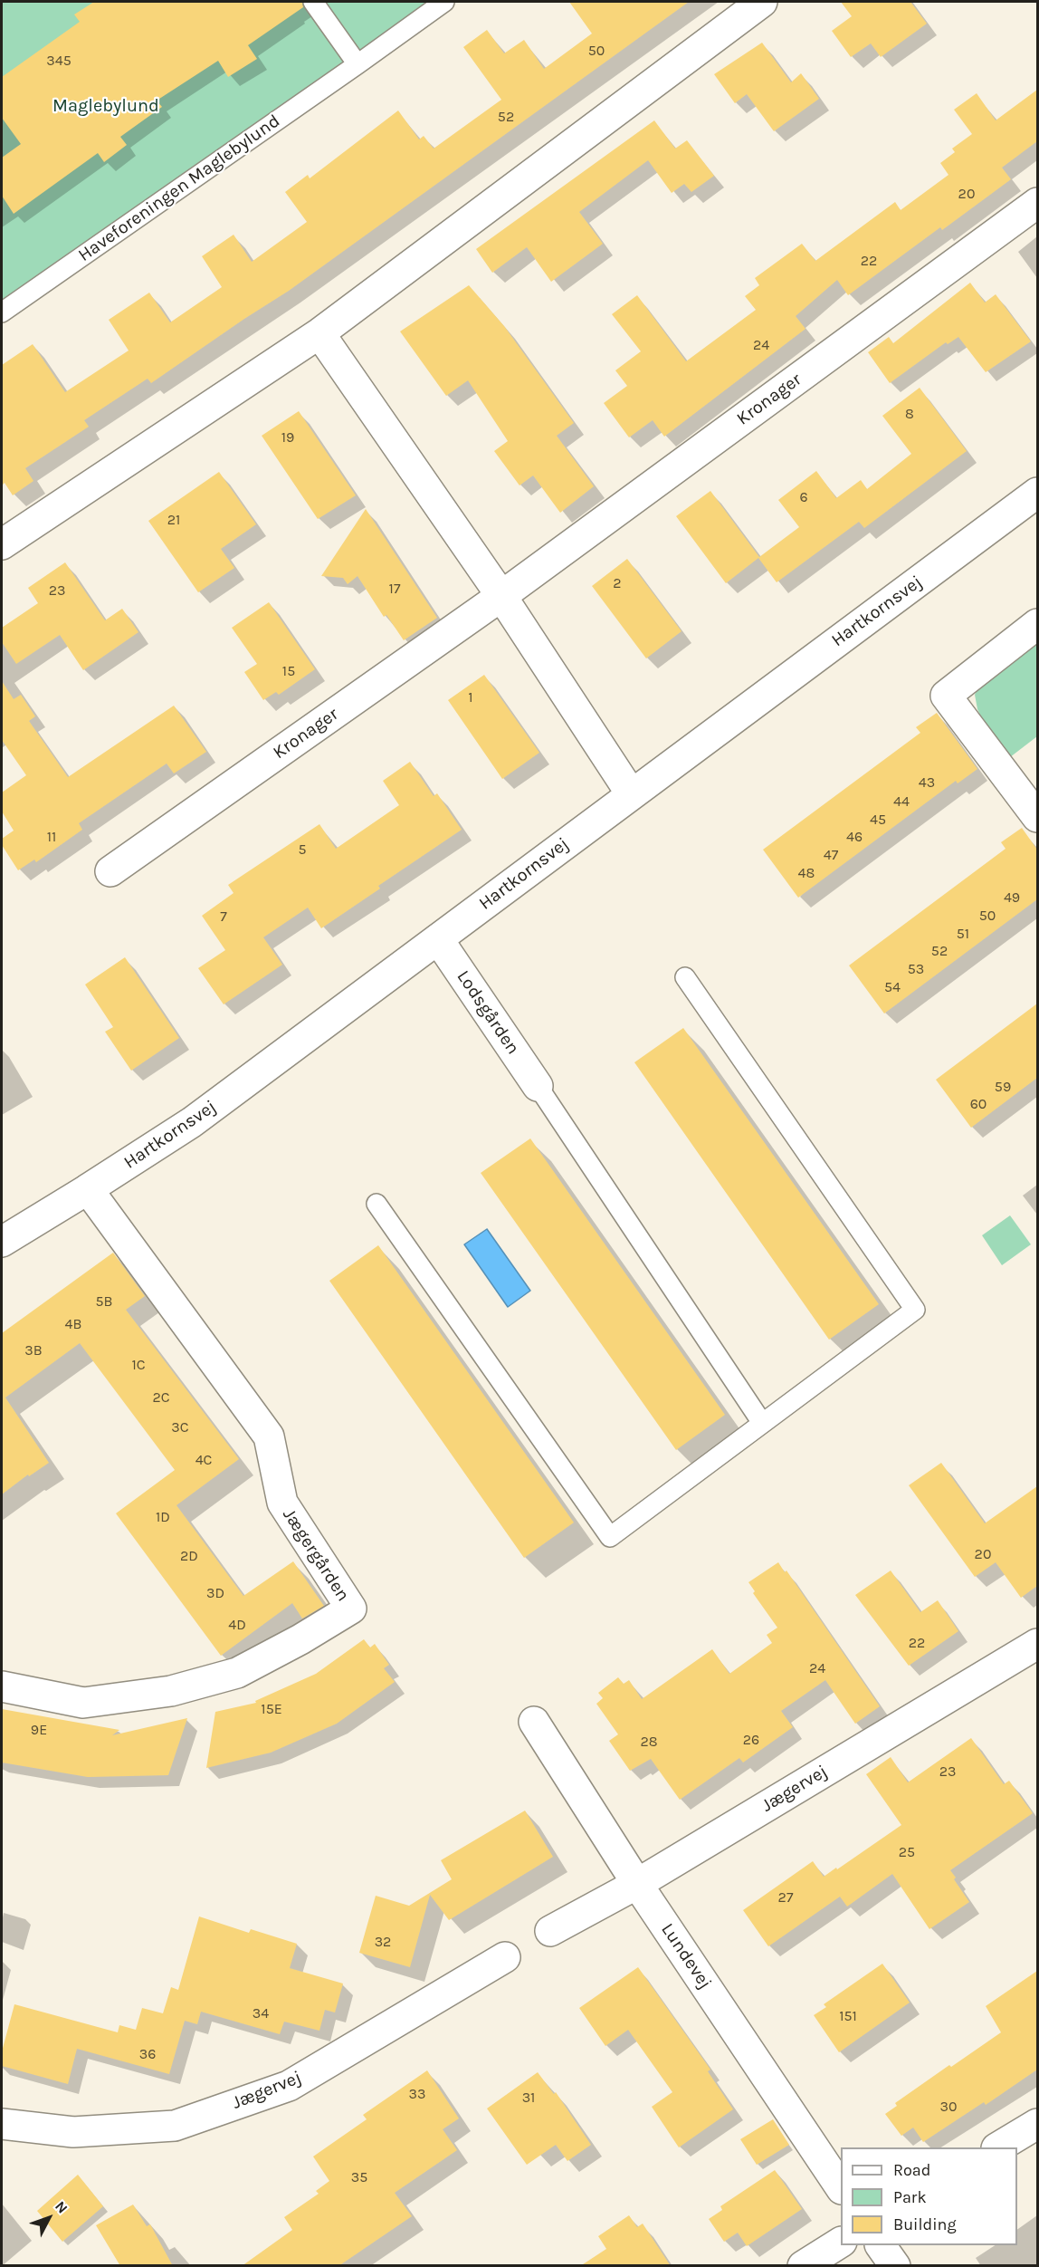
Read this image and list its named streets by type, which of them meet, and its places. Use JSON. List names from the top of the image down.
{
  "streets": {
    "street": [
      "Kronager",
      "Hartkornsvej",
      "Lodsgården",
      "Jægergården",
      "Jægervej",
      "Lundevej"
    ],
    "lane": ["Haveforeningen Maglebylund"]
  },
  "crossings": [
    ["Hartkornsvej", "Lodsgården"],
    ["Hartkornsvej", "Jægergården"],
    ["Jægervej", "Lundevej"]
  ],
  "parks": ["Maglebylund"],
  "house_numbers": [
    "50",
    "345",
    "52",
    "20",
    "22",
    "24",
    "8",
    "19",
    "6",
    "21",
    "2",
    "17",
    "23",
    "15",
    "1",
    "43",
    "44",
    "45",
    "11",
    "46",
    "5",
    "47",
    "48",
    "49",
    "50",
    "7",
    "51",
    "52",
    "53",
    "54",
    "59",
    "60",
    "5B",
    "4B",
    "3B",
    "1C",
    "2C",
    "3C",
    "4C",
    "1D",
    "20",
    "2D",
    "3D",
    "4D",
    "22",
    "24",
    "15E",
    "9E",
    "26",
    "28",
    "23",
    "25",
    "27",
    "32",
    "34",
    "151",
    "36",
    "33",
    "31",
    "30",
    "35"
  ],
  "legend": ["Road", "Park", "Building"],
  "north": "top right"
}
